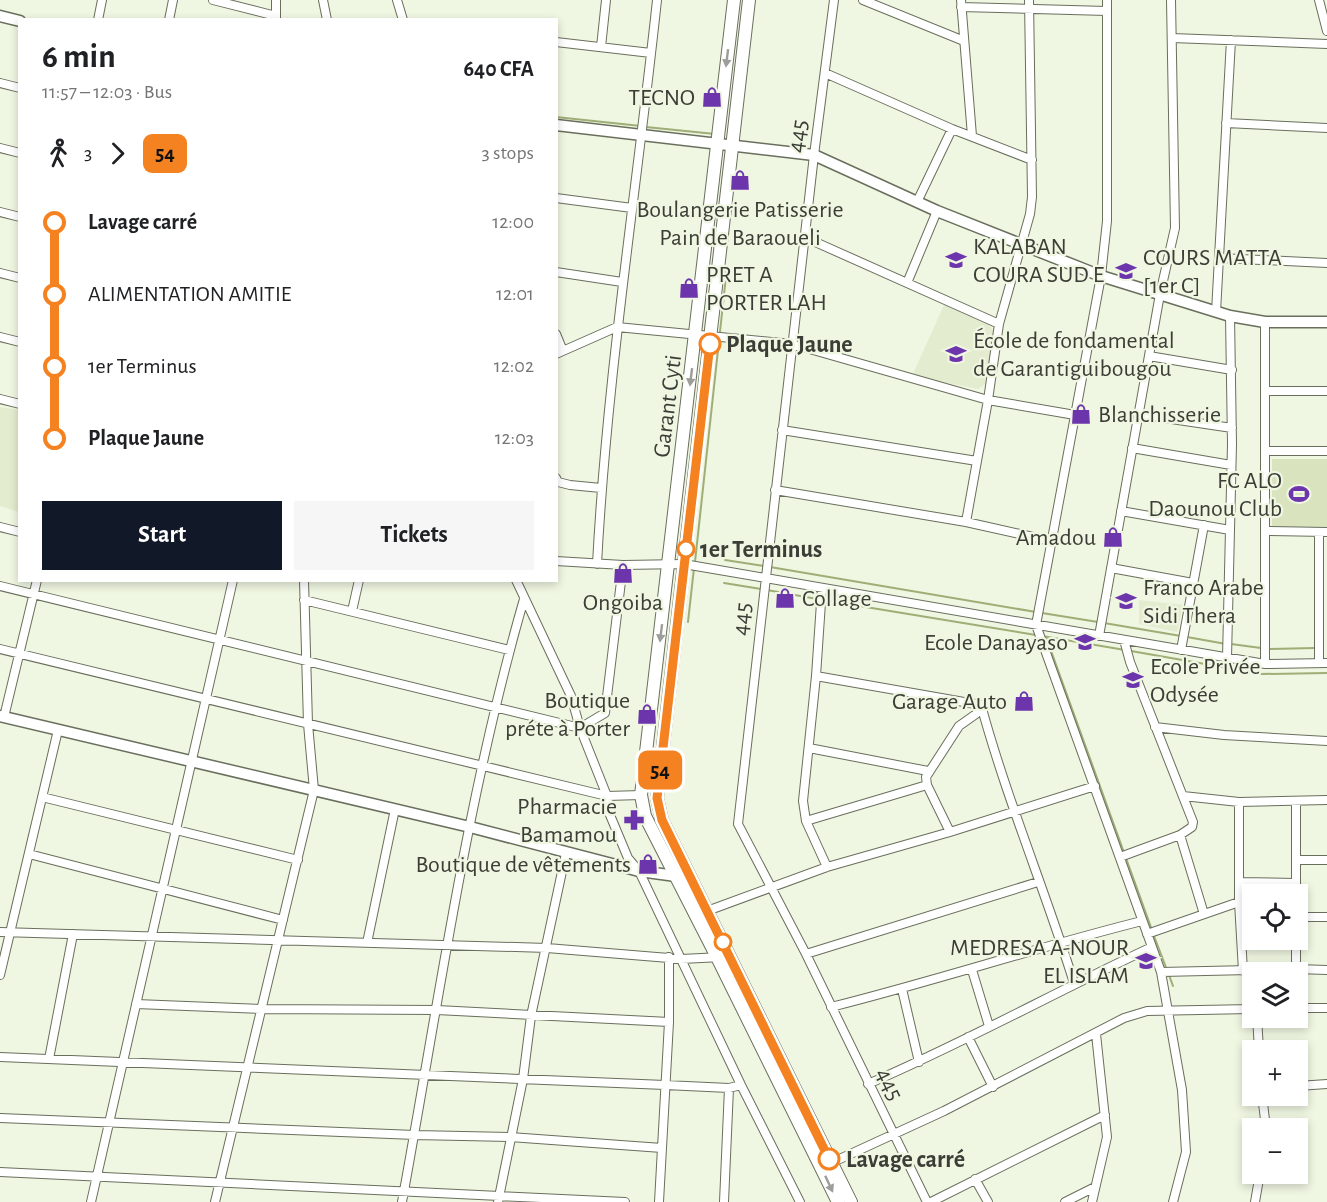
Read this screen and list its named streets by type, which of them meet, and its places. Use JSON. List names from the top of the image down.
{
  "streets": {
    "main road": ["Garant Cyti"],
    "street": ["445"]
  },
  "places": {
    "shop": [
      "TECNO",
      "Boulangerie Patisserie Pain de Baraoueli",
      "PRET A PORTER LAH",
      "Blanchisserie",
      "Amadou",
      "Ongoiba",
      "Collage",
      "Garage Auto",
      "Boutique préte à Porter",
      "Boutique de vêtements"
    ],
    "school or university": [
      "KALABAN COURA SUD E",
      "COURS MATTA [1er C]",
      "École de fondamental de Garantiguibougou",
      "Franco Arabe Sidi Thera",
      "Ecole Danayaso",
      "Ecole Privée Odysée",
      "MEDRESA A-NOUR EL ISLAM"
    ],
    "other": ["Plaque Jaune", "1er Terminus", "Lavage carré"],
    "sports": ["FC ALO Daounou Club"],
    "pharmacy": ["Pharmacie Bamamou"]
  },
  "lines": ["bus line 54"],
  "page": {
    "on_map": "54",
    "heading": ["6 min", "11:57 – 12:03 · Bus", "640 CFA"],
    "legs": ["3", "54", "3 stops"],
    "list": [
      {
        "name": "Lavage carré",
        "value": "12:00"
      },
      {
        "name": "ALIMENTATION AMITIE",
        "value": "12:01"
      },
      {
        "name": "1er Terminus",
        "value": "12:02"
      },
      {
        "name": "Plaque Jaune",
        "value": "12:03"
      }
    ],
    "buttons": ["Start", "Tickets"],
    "map_buttons": ["+", "−"]
  }
}
